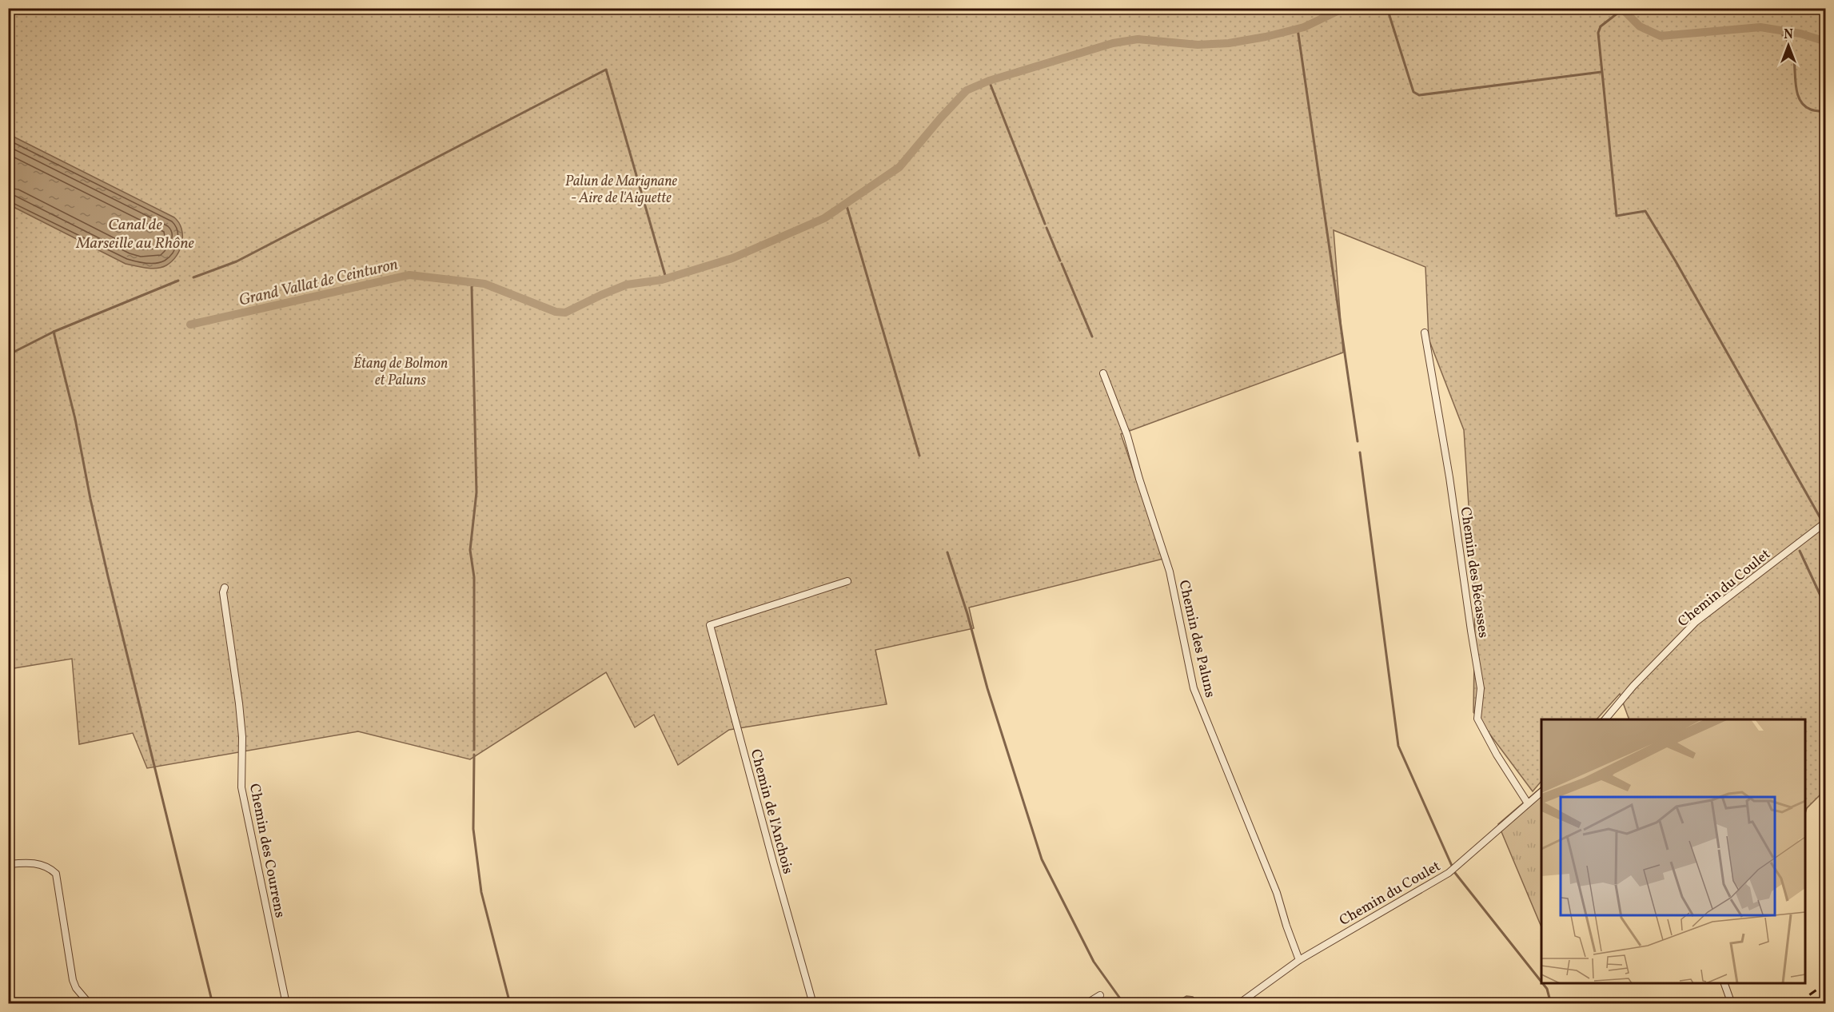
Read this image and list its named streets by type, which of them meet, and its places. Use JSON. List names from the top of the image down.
{
  "streets": {
    "street": [
      "Chemin des Bécasses",
      "Chemin du Coulet",
      "Chemin des Paluns",
      "Chemin de l'Anchois",
      "Chemin des Courrens"
    ]
  },
  "crossings": [
    ["Chemin des Bécasses", "Chemin du Coulet"],
    ["Chemin du Coulet", "Chemin des Paluns"]
  ],
  "water": ["Canal de Marseille au Rhône", "Grand Vallat de Ceinturon"],
  "parks": ["Palun de Marignane - Aire de l'Aiguette", "Étang de Bolmon et Paluns"],
  "north": "top"
}
